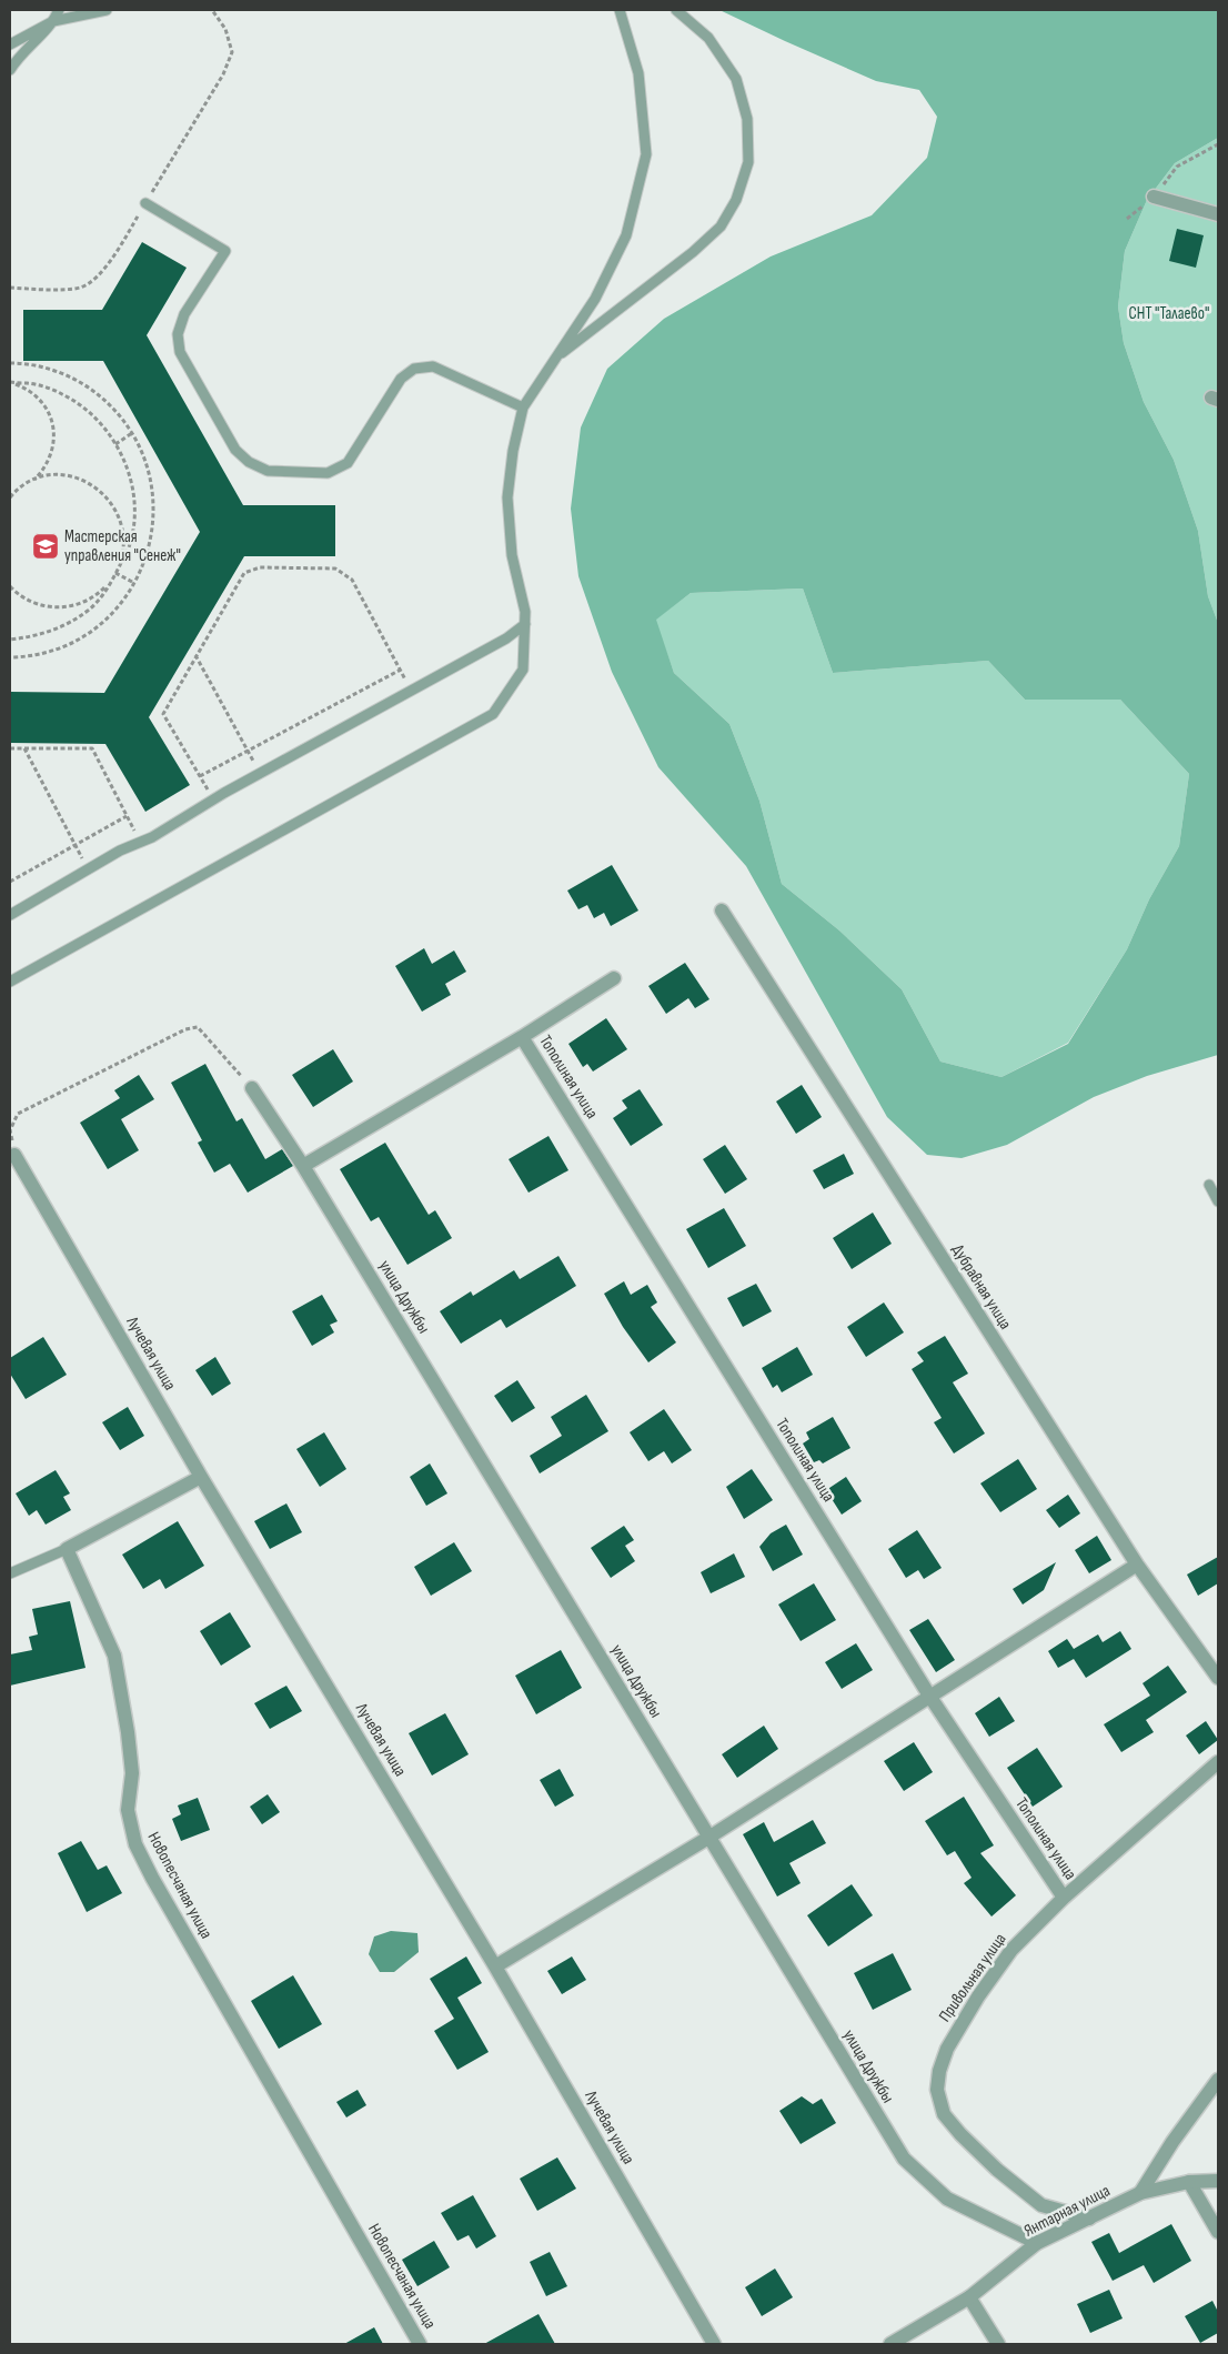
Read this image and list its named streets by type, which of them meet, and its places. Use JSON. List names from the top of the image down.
{
  "streets": {
    "street": [
      "Тополиная улица",
      "Дубравная улица",
      "улица Дружбы",
      "Лучевая улица",
      "Новопесчаная улица",
      "Привольная улица",
      "Янтарная улица"
    ]
  },
  "crossings": [
    ["Тополиная улица", "Привольная улица"],
    ["улица Дружбы", "Янтарная улица"],
    ["Привольная улица", "Янтарная улица"]
  ],
  "parks": ["СНТ \"Талаево\""],
  "places": {
    "school or university": ["Мастерская управления \"Сенеж\""]
  }
}
